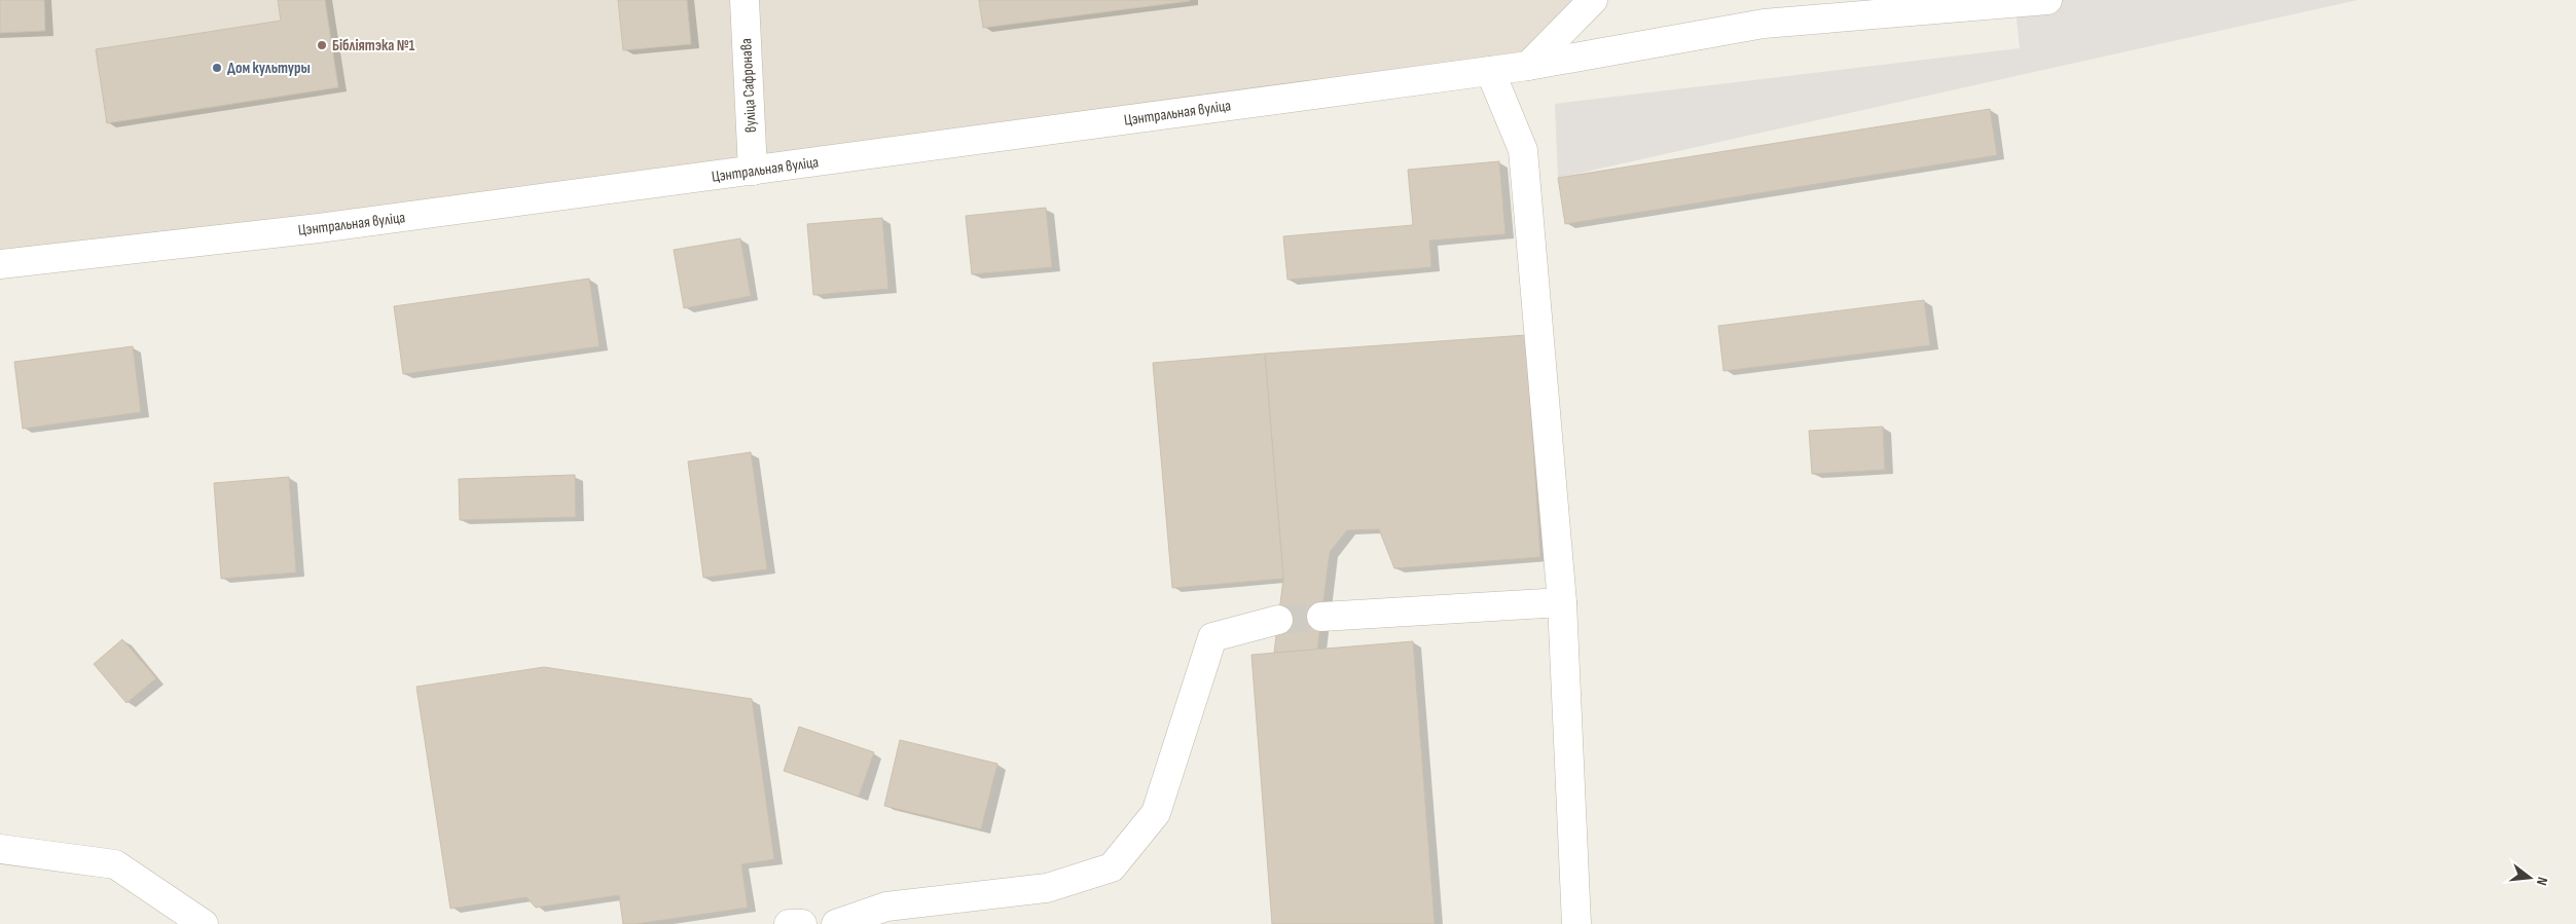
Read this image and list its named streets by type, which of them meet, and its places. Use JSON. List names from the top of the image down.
{
  "streets": {
    "street": ["вуліца Сафронава", "Цэнтральная вуліца"]
  },
  "crossings": [
    ["вуліца Сафронава", "Цэнтральная вуліца"]
  ],
  "places": ["Бібліятэка №1", "Дом культуры"],
  "north": "right"
}
